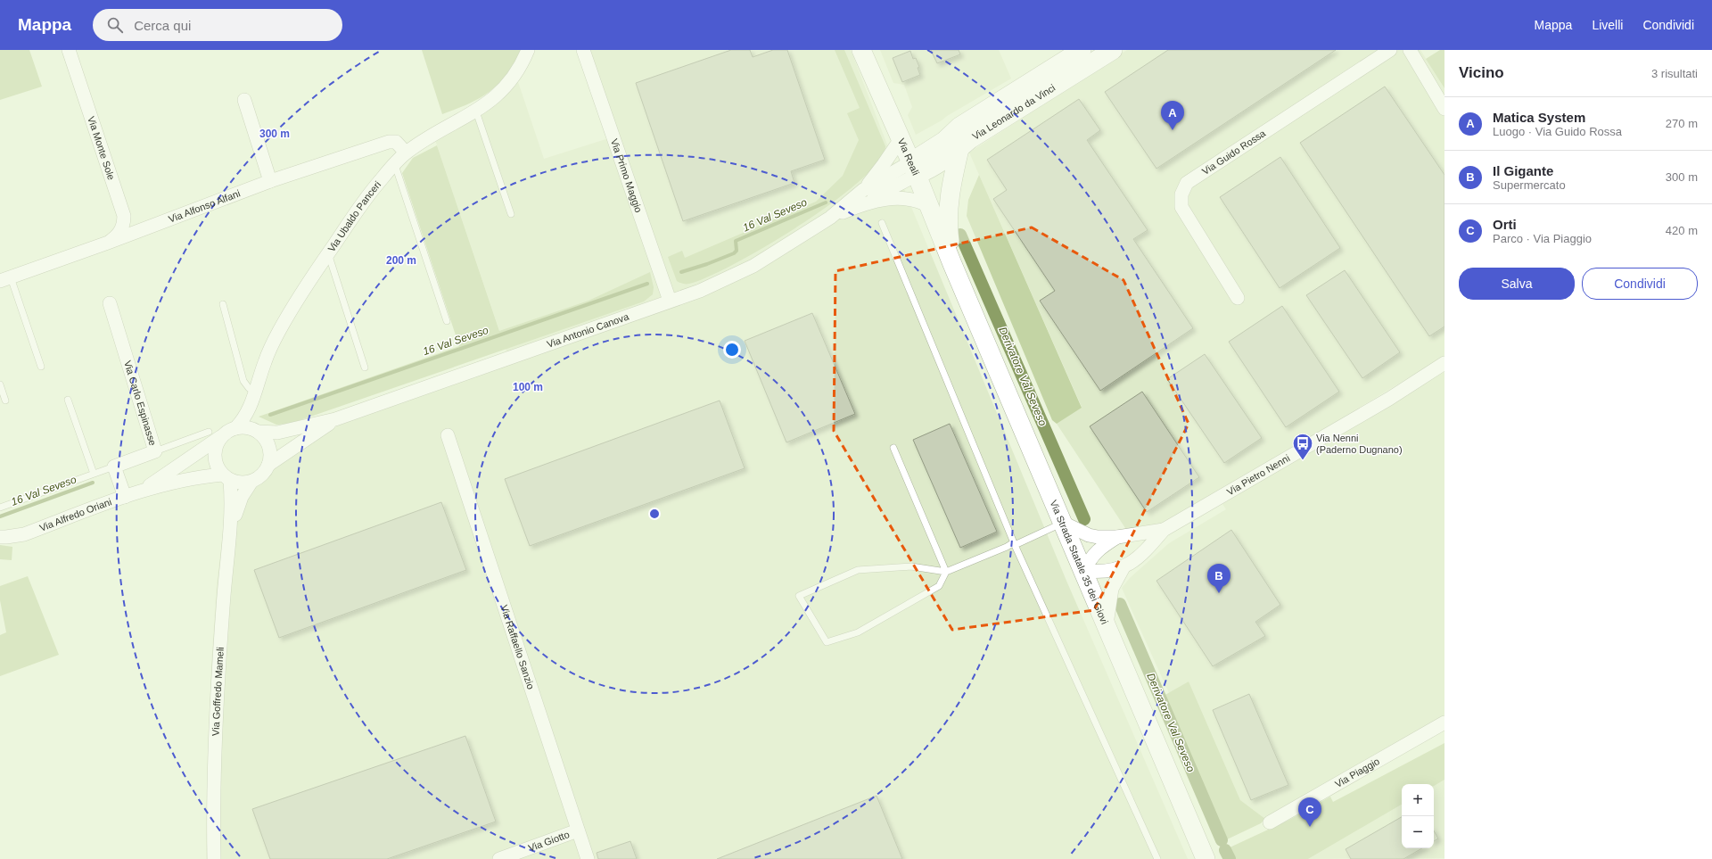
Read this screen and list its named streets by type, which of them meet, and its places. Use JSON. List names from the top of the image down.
{
  "streets": {
    "main road": ["Via Leonardo da Vinci", "Via Reali", "Via Strada Statale 35 dei Giovi"],
    "street": [
      "Via Monte Sole",
      "Via Guido Rossa",
      "Via Primo Maggio",
      "Via Alfonso Alfani",
      "Via Ubaldo Panceri",
      "Via Antonio Canova",
      "Via Carlo Espinasse",
      "Via Pietro Nenni",
      "Via Alfredo Oriani",
      "Via Raffaello Sanzio",
      "Via Goffredo Mameli",
      "Via Piaggio",
      "Via Giotto"
    ]
  },
  "crossings": [
    ["Via Leonardo da Vinci", "Via Reali"],
    ["Via Leonardo da Vinci", "Via Antonio Canova"],
    ["Via Monte Sole", "Via Alfonso Alfani"],
    ["Via Reali", "Via Antonio Canova"],
    ["Via Reali", "Via Strada Statale 35 dei Giovi"],
    ["Via Primo Maggio", "Via Antonio Canova"],
    ["Via Alfonso Alfani", "Via Ubaldo Panceri"],
    ["Via Ubaldo Panceri", "Via Antonio Canova"],
    ["Via Pietro Nenni", "Via Strada Statale 35 dei Giovi"],
    ["Via Raffaello Sanzio", "Via Giotto"]
  ],
  "water": ["16 Val Seveso", "Derivatore Val Seveso"],
  "places": {
    "bus stop": ["Via Nenni (Paderno Dugnano)"]
  },
  "page": {
    "header": "Mappa",
    "search": "Cerca qui",
    "nav": ["Mappa", "Livelli", "Condividi"],
    "heading": ["Vicino", "3 risultati"],
    "list": [
      {
        "mark": "A",
        "name": "Matica System",
        "note": "Luogo · Via Guido Rossa",
        "value": "270 m"
      },
      {
        "mark": "B",
        "name": "Il Gigante",
        "note": "Supermercato",
        "value": "300 m"
      },
      {
        "mark": "C",
        "name": "Orti",
        "note": "Parco · Via Piaggio",
        "value": "420 m"
      }
    ],
    "pins": ["A", "B", "C"],
    "buttons": ["Salva", "Condividi"],
    "map_buttons": ["+", "−"]
  },
  "rings": ["300 m", "200 m", "100 m"]
}
